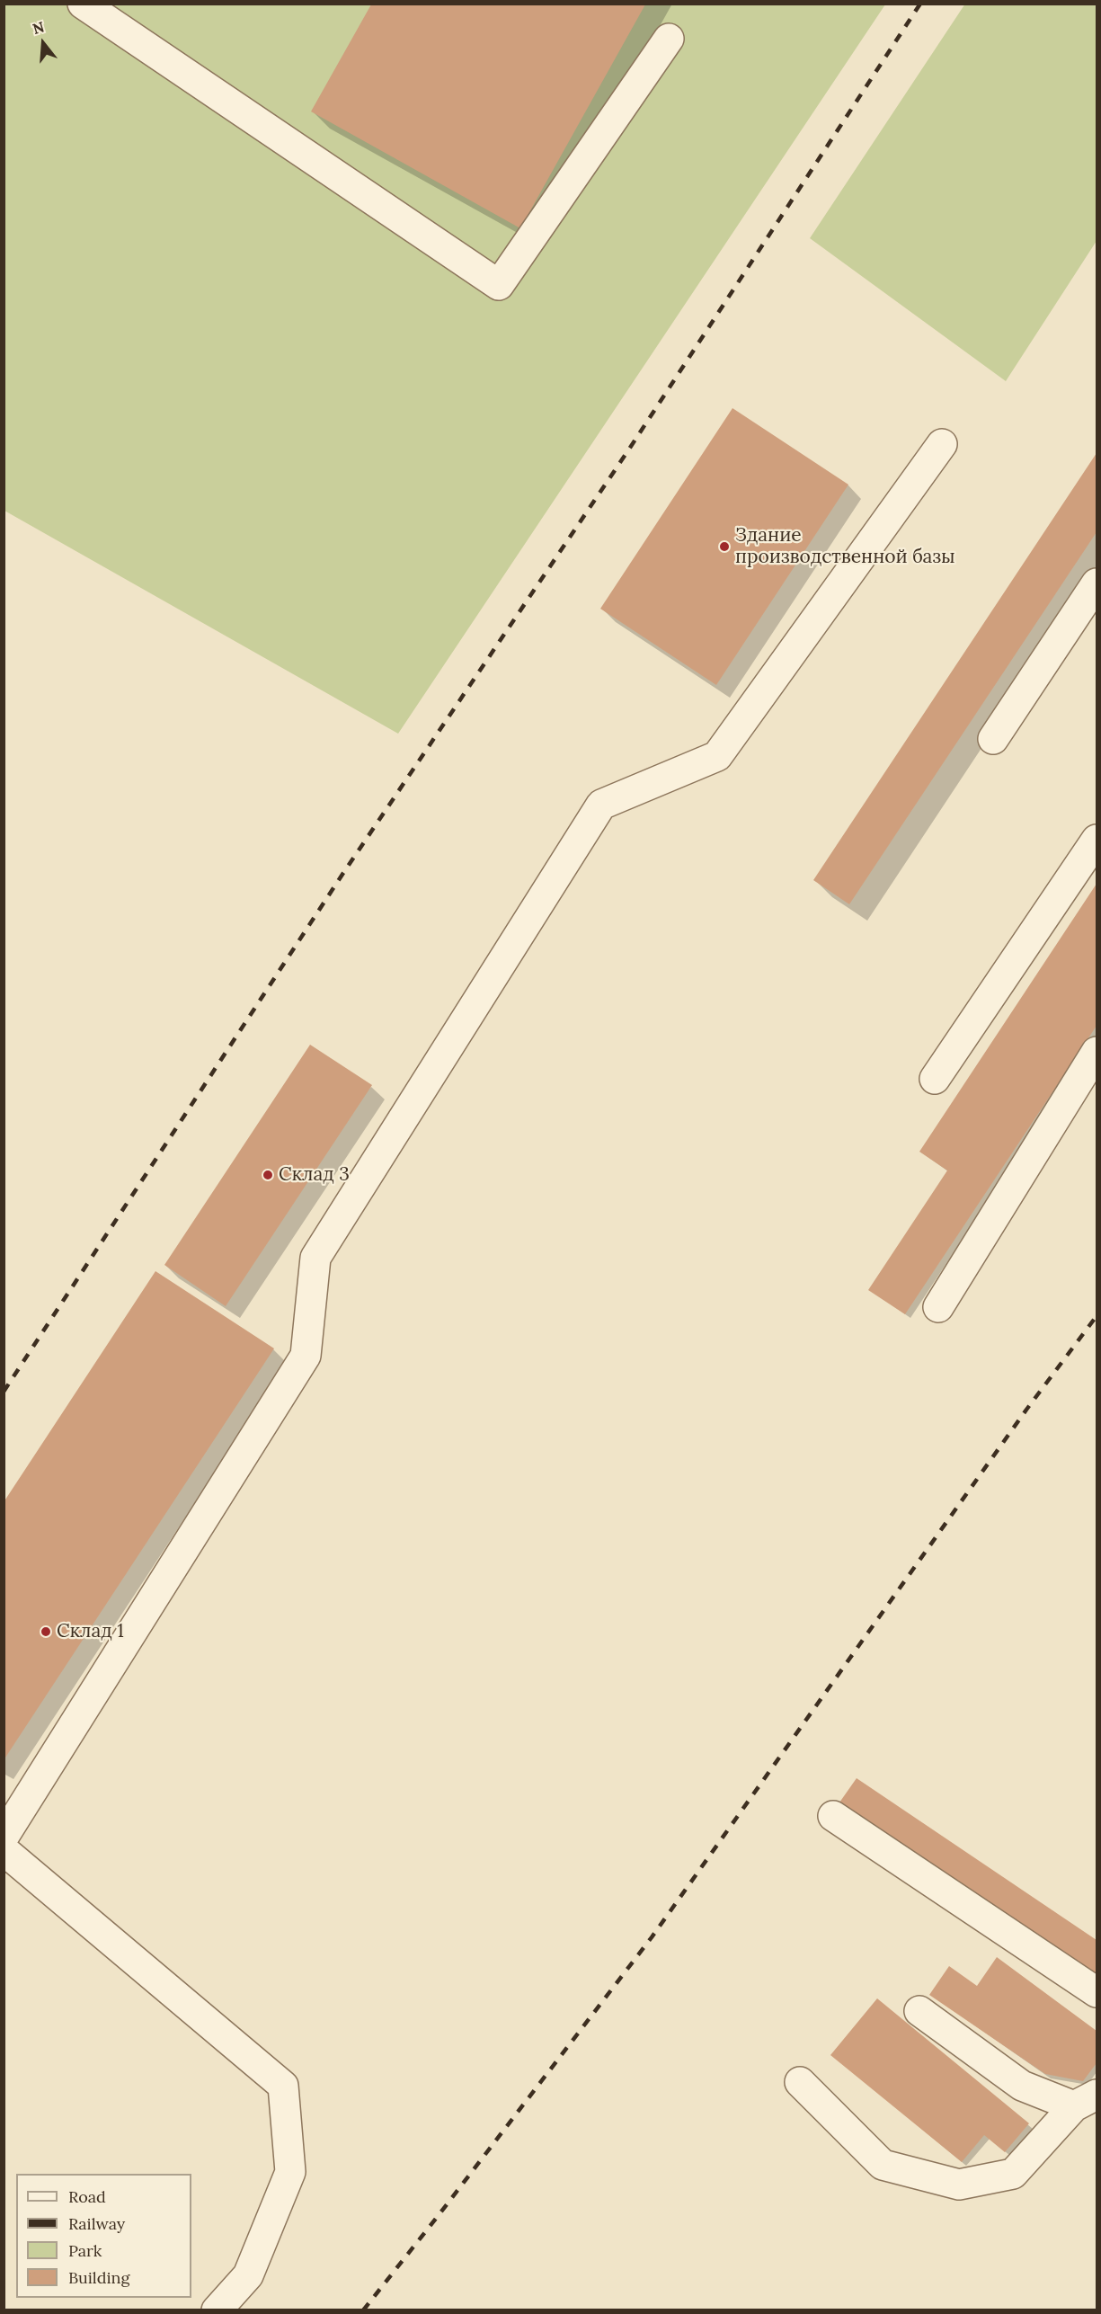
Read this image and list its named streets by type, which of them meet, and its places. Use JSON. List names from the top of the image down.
{
  "places": ["Здание производственной базы", "Склад 3", "Склад 1"],
  "legend": [
    "Road",
    "Railway",
    "Park",
    "Building"
  ],
  "north": "top"
}
